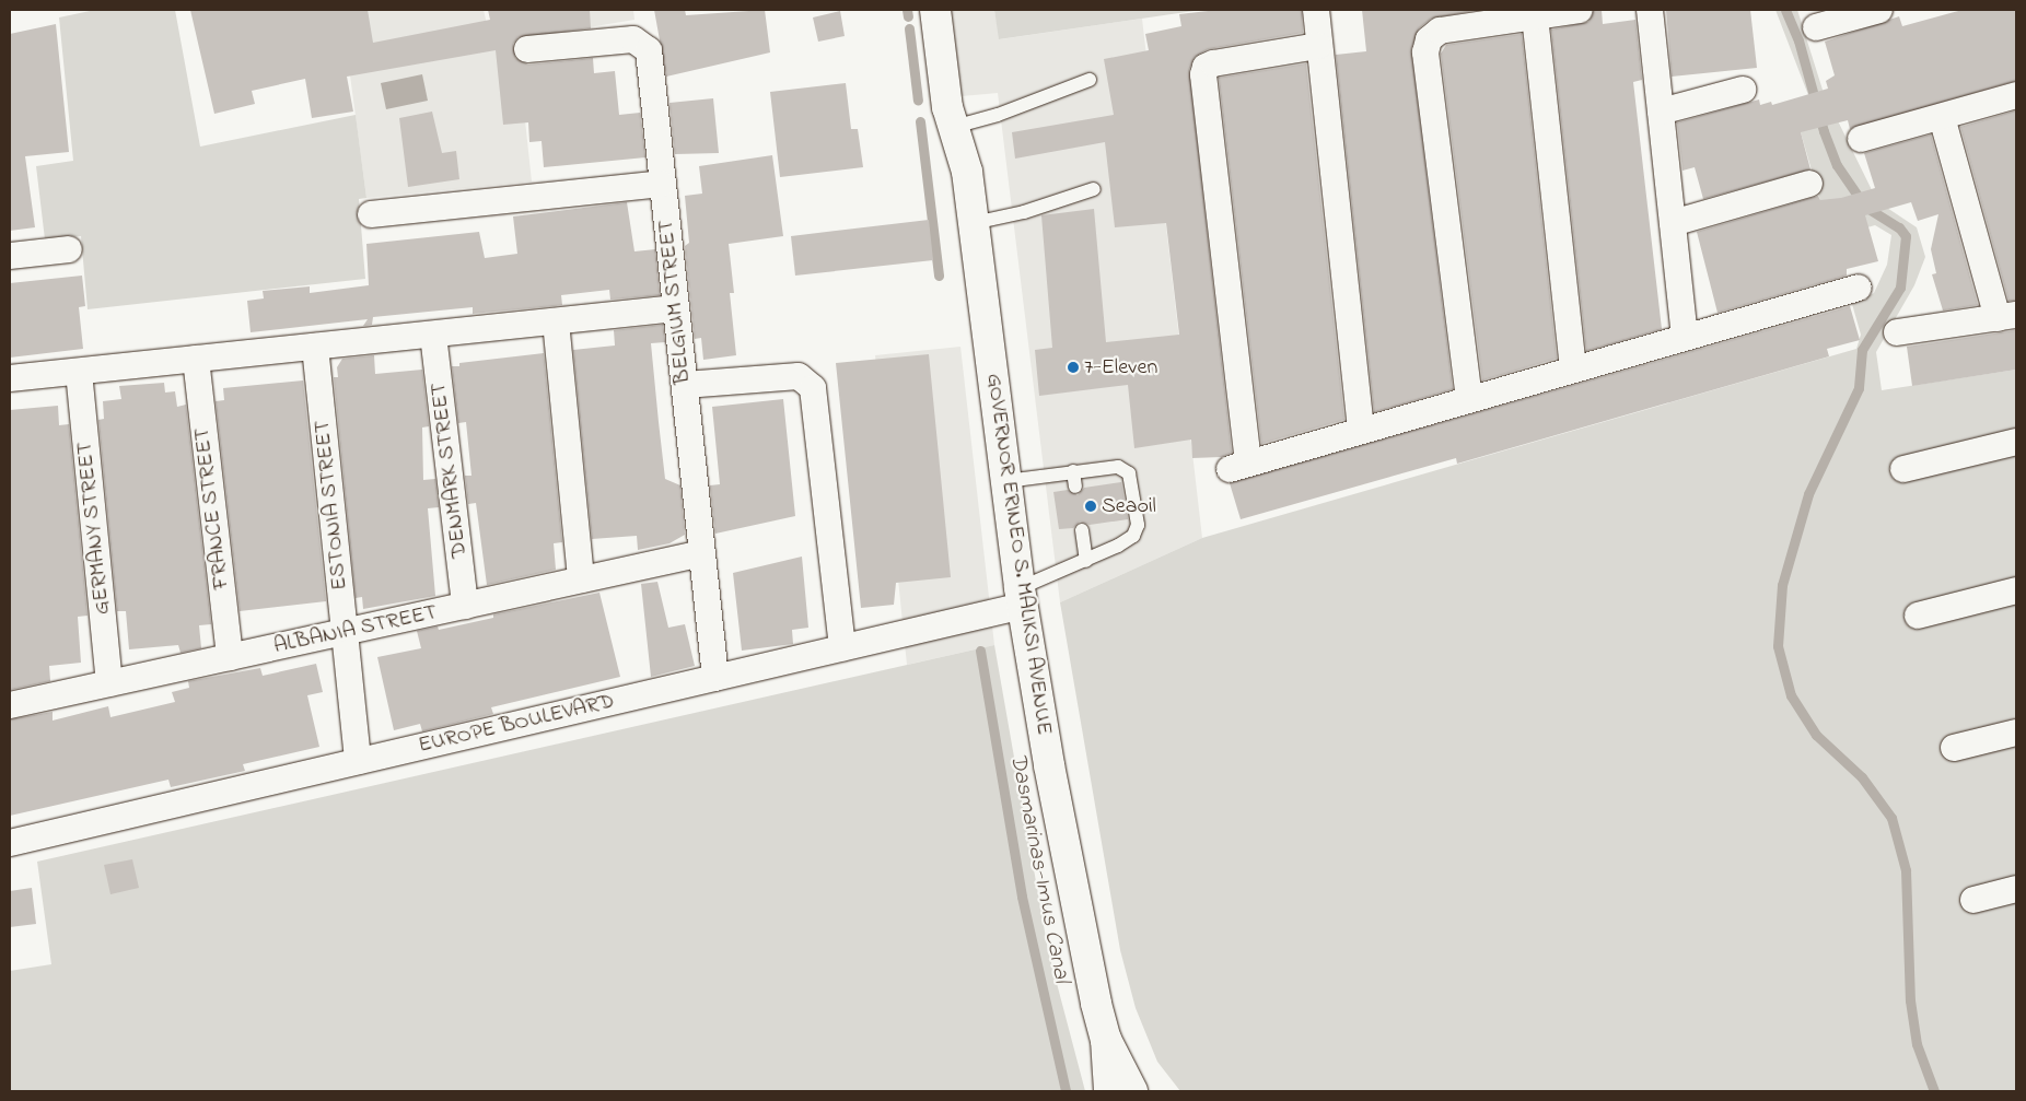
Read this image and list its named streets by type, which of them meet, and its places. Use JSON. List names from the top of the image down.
{
  "streets": {
    "main road": ["GOVERNOR ERINEO S. MALIKSI AVENUE"],
    "street": [
      "BELGIUM STREET",
      "DENMARK STREET",
      "ESTONIA STREET",
      "FRANCE STREET",
      "GERMANY STREET",
      "ALBANIA STREET",
      "EUROPE BOULEVARD"
    ]
  },
  "crossings": [
    ["BELGIUM STREET", "ALBANIA STREET"],
    ["BELGIUM STREET", "EUROPE BOULEVARD"],
    ["DENMARK STREET", "ALBANIA STREET"],
    ["ESTONIA STREET", "ALBANIA STREET"],
    ["ESTONIA STREET", "EUROPE BOULEVARD"],
    ["FRANCE STREET", "ALBANIA STREET"],
    ["GERMANY STREET", "ALBANIA STREET"],
    ["GOVERNOR ERINEO S. MALIKSI AVENUE", "EUROPE BOULEVARD"]
  ],
  "water": ["Dasmarinas-Imus Canal"],
  "places": ["7-Eleven", "Seaoil"]
}
